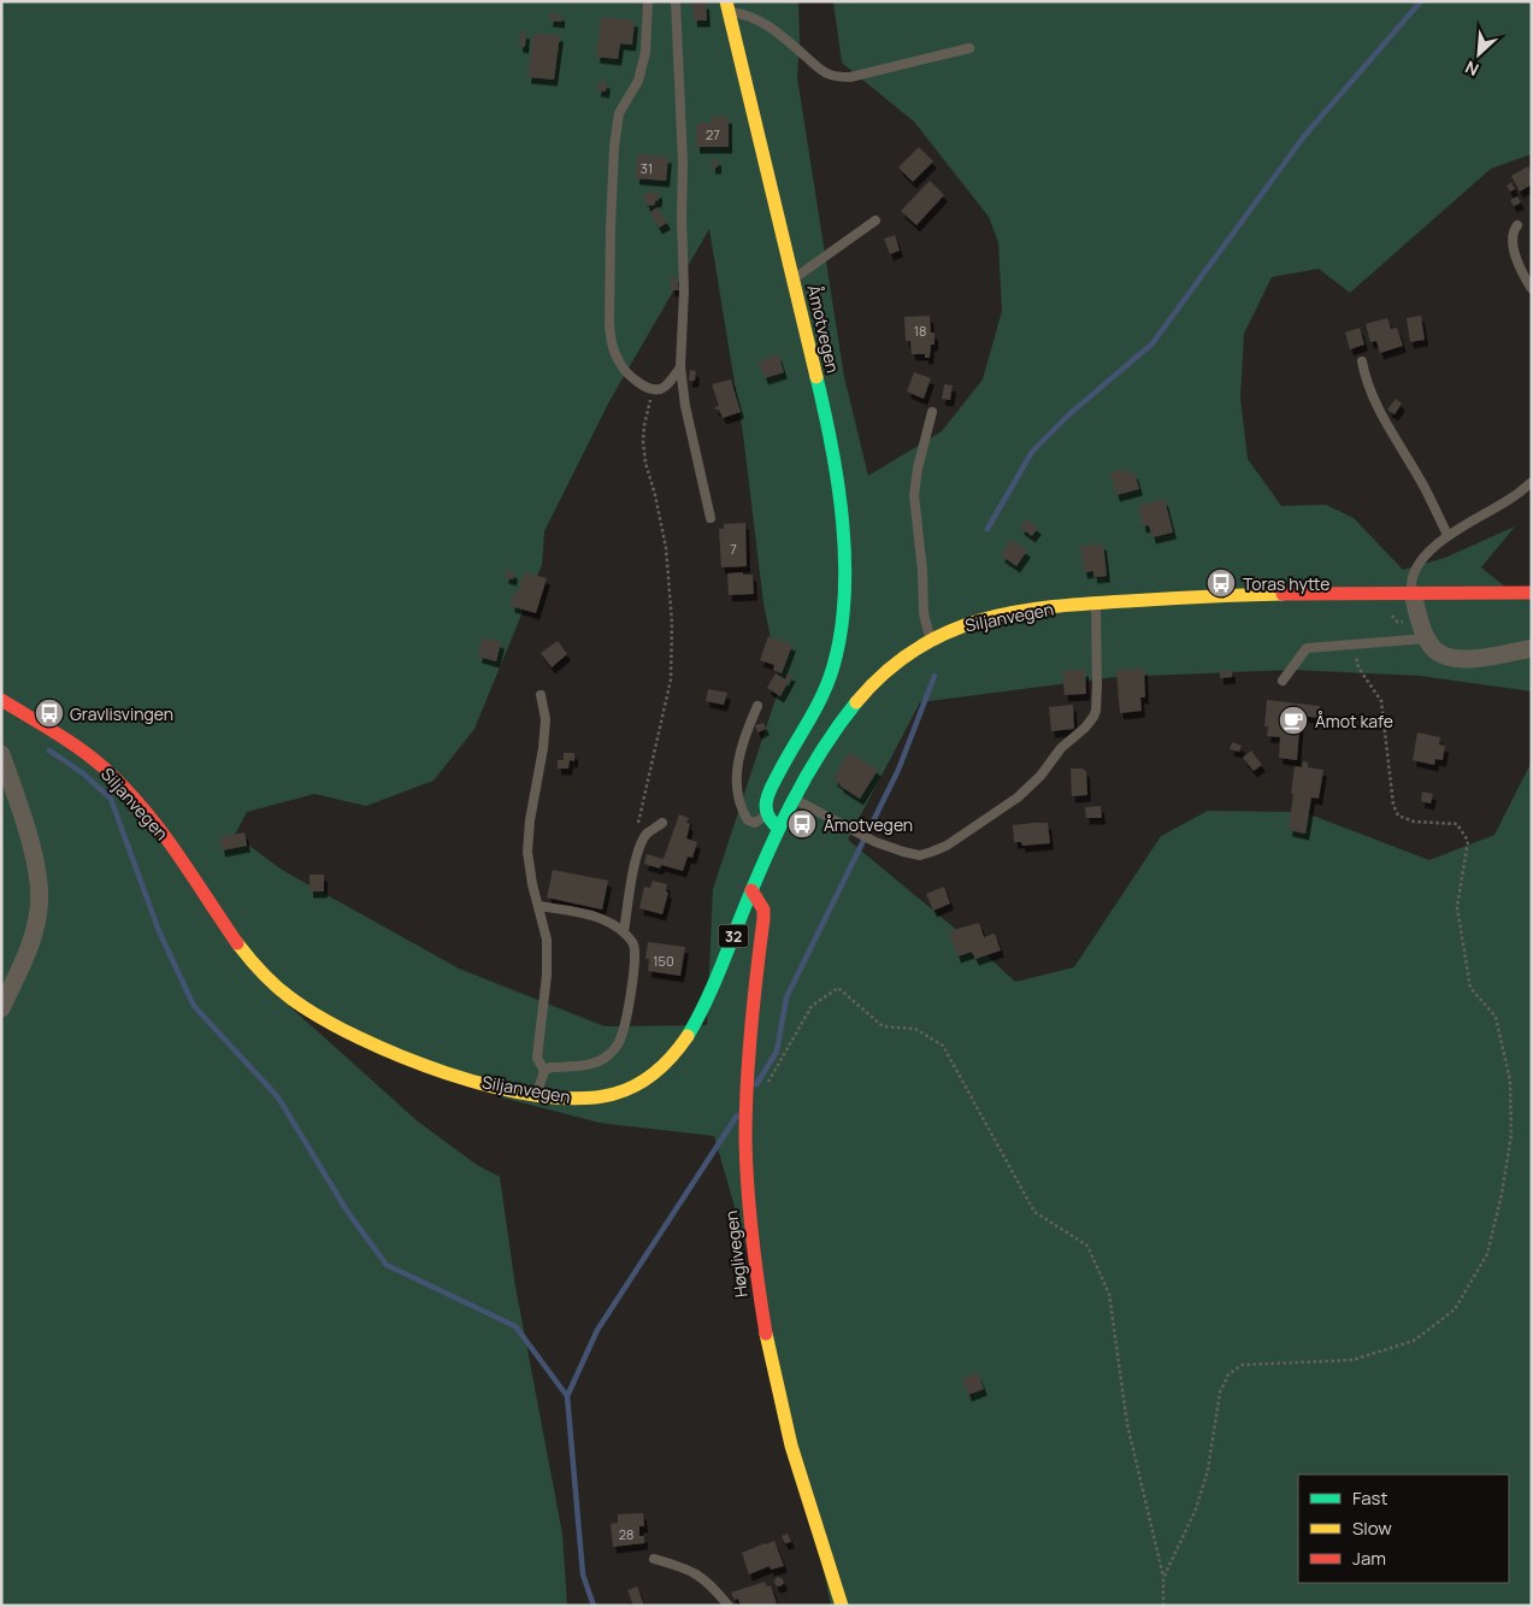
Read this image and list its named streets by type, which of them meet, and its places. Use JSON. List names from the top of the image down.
{
  "streets": {
    "main road": [
      "Åmotvegen",
      "Siljanvegen",
      "32",
      "Høglivegen"
    ]
  },
  "crossings": [
    ["Siljanvegen", "Høglivegen"]
  ],
  "places": {
    "bus stop": ["Toras hytte", "Gravlisvingen", "Åmotvegen"],
    "cafe": ["Åmot kafe"]
  },
  "house_numbers": [
    "27",
    "31",
    "18",
    "7",
    "150",
    "28"
  ],
  "legend": ["Fast", "Slow", "Jam"],
  "north": "bottom left"
}
